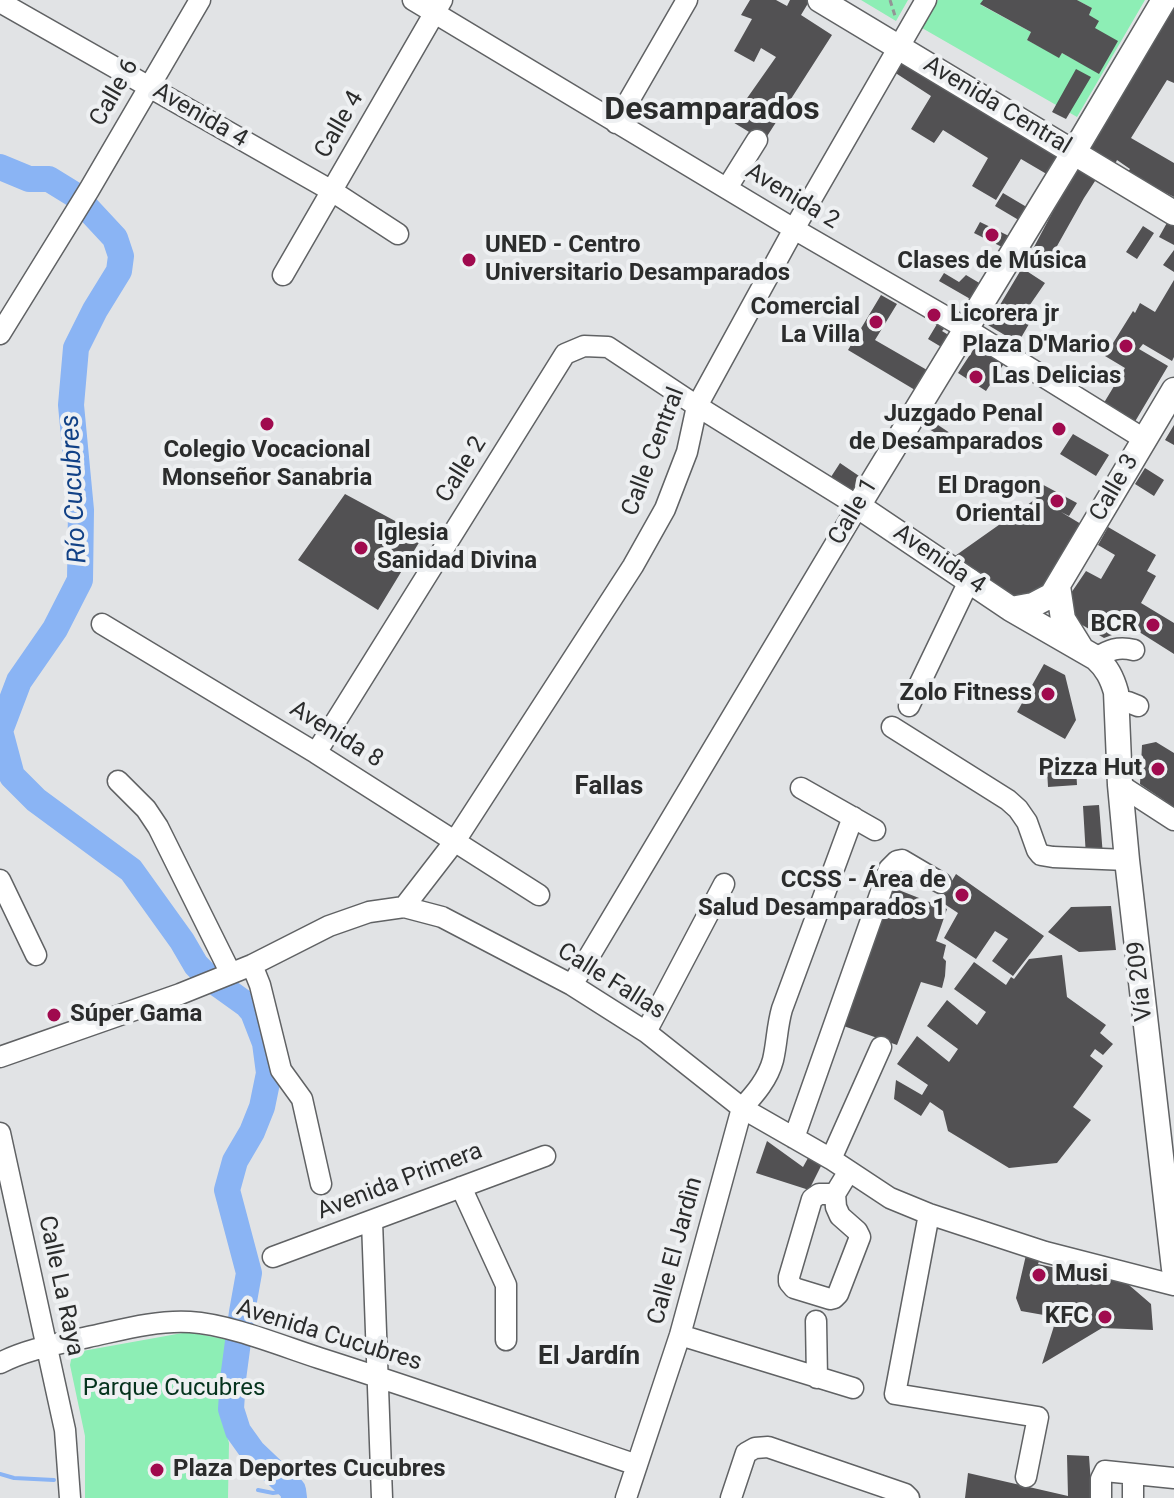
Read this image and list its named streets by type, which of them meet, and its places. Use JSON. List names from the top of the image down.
{
  "streets": {
    "main road": [
      "Avenida Central",
      "Avenida 4",
      "Calle 3",
      "Calle 1",
      "Vía 209"
    ],
    "street": [
      "Calle 6",
      "Calle 4",
      "Avenida 2",
      "Calle Central",
      "Calle 2",
      "Avenida 8",
      "Calle Fallas",
      "Avenida Primera",
      "Calle El Jardìn",
      "Calle La Raya",
      "Avenida Cucubres"
    ]
  },
  "crossings": [
    ["Calle 6", "Avenida 4"],
    ["Avenida Central", "Calle Central"],
    ["Avenida Central", "Calle 1"],
    ["Avenida 4", "Calle 4"],
    ["Avenida 4", "Calle Central"],
    ["Avenida 4", "Calle 2"],
    ["Avenida 4", "Calle 1"],
    ["Avenida 4", "Vía 209"],
    ["Calle 4", "Avenida 2"],
    ["Avenida 2", "Calle Central"],
    ["Avenida 2", "Calle 3"],
    ["Avenida 2", "Calle 1"],
    ["Calle Central", "Avenida 8"],
    ["Calle Central", "Calle Fallas"],
    ["Calle 2", "Avenida 8"],
    ["Calle 1", "Calle Fallas"],
    ["Calle Fallas", "Calle El Jardìn"],
    ["Calle El Jardìn", "Avenida Cucubres"],
    ["Calle La Raya", "Avenida Cucubres"]
  ],
  "districts": ["Desamparados", "Fallas", "El Jardín"],
  "water": ["Río Cucubres"],
  "parks": ["Parque Cucubres"],
  "places": [
    "Clases de Música",
    "UNED - Centro Universitario Desamparados",
    "Licorera jr",
    "Comercial La Villa",
    "Plaza D'Mario",
    "Las Delicias",
    "Colegio Vocacional Monseñor Sanabria",
    "Juzgado Penal de Desamparados",
    "El Dragon Oriental",
    "Iglesia Sanidad Divina",
    "BCR",
    "Zolo Fitness",
    "Pizza Hut",
    "CCSS - Área de Salud Desamparados 1",
    "Súper Gama",
    "Musi",
    "KFC",
    "Plaza Deportes Cucubres"
  ]
}
